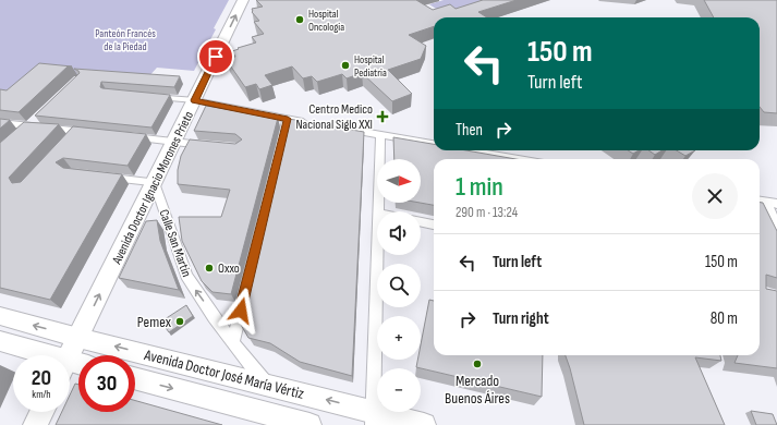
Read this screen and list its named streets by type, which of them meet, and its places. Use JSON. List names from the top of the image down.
{
  "streets": {
    "main road": ["Avenida Doctor Ignacio Morones Prieto", "Avenida Doctor José María Vértiz"],
    "street": ["Calle San Martin"]
  },
  "crossings": [
    ["Avenida Doctor Ignacio Morones Prieto", "Calle San Martin"],
    ["Avenida Doctor Ignacio Morones Prieto", "Avenida Doctor José María Vértiz"],
    ["Calle San Martin", "Avenida Doctor José María Vértiz"]
  ],
  "one_way": ["Avenida Doctor Ignacio Morones Prieto", "Calle San Martin"],
  "parks": ["Panteón Francés de la Piedad"],
  "places": {
    "other": [
      "Hospital Oncologia",
      "Hospital Pediatria",
      "Oxxo",
      "Pemex",
      "Mercado Buenos Áires"
    ],
    "health": ["Centro Medico Nacional Siglo XXI"]
  },
  "north": "right",
  "page": {
    "turn": ["150 m", "Turn left"],
    "then": "Then",
    "map_buttons": ["+", "−"],
    "heading": ["1 min", "290 m · 13:24"],
    "list": [
      {
        "name": "Turn left",
        "value": "150 m"
      },
      {
        "name": "Turn right",
        "value": "80 m"
      }
    ],
    "speed": "20 km/h",
    "limit": "30"
  }
}
